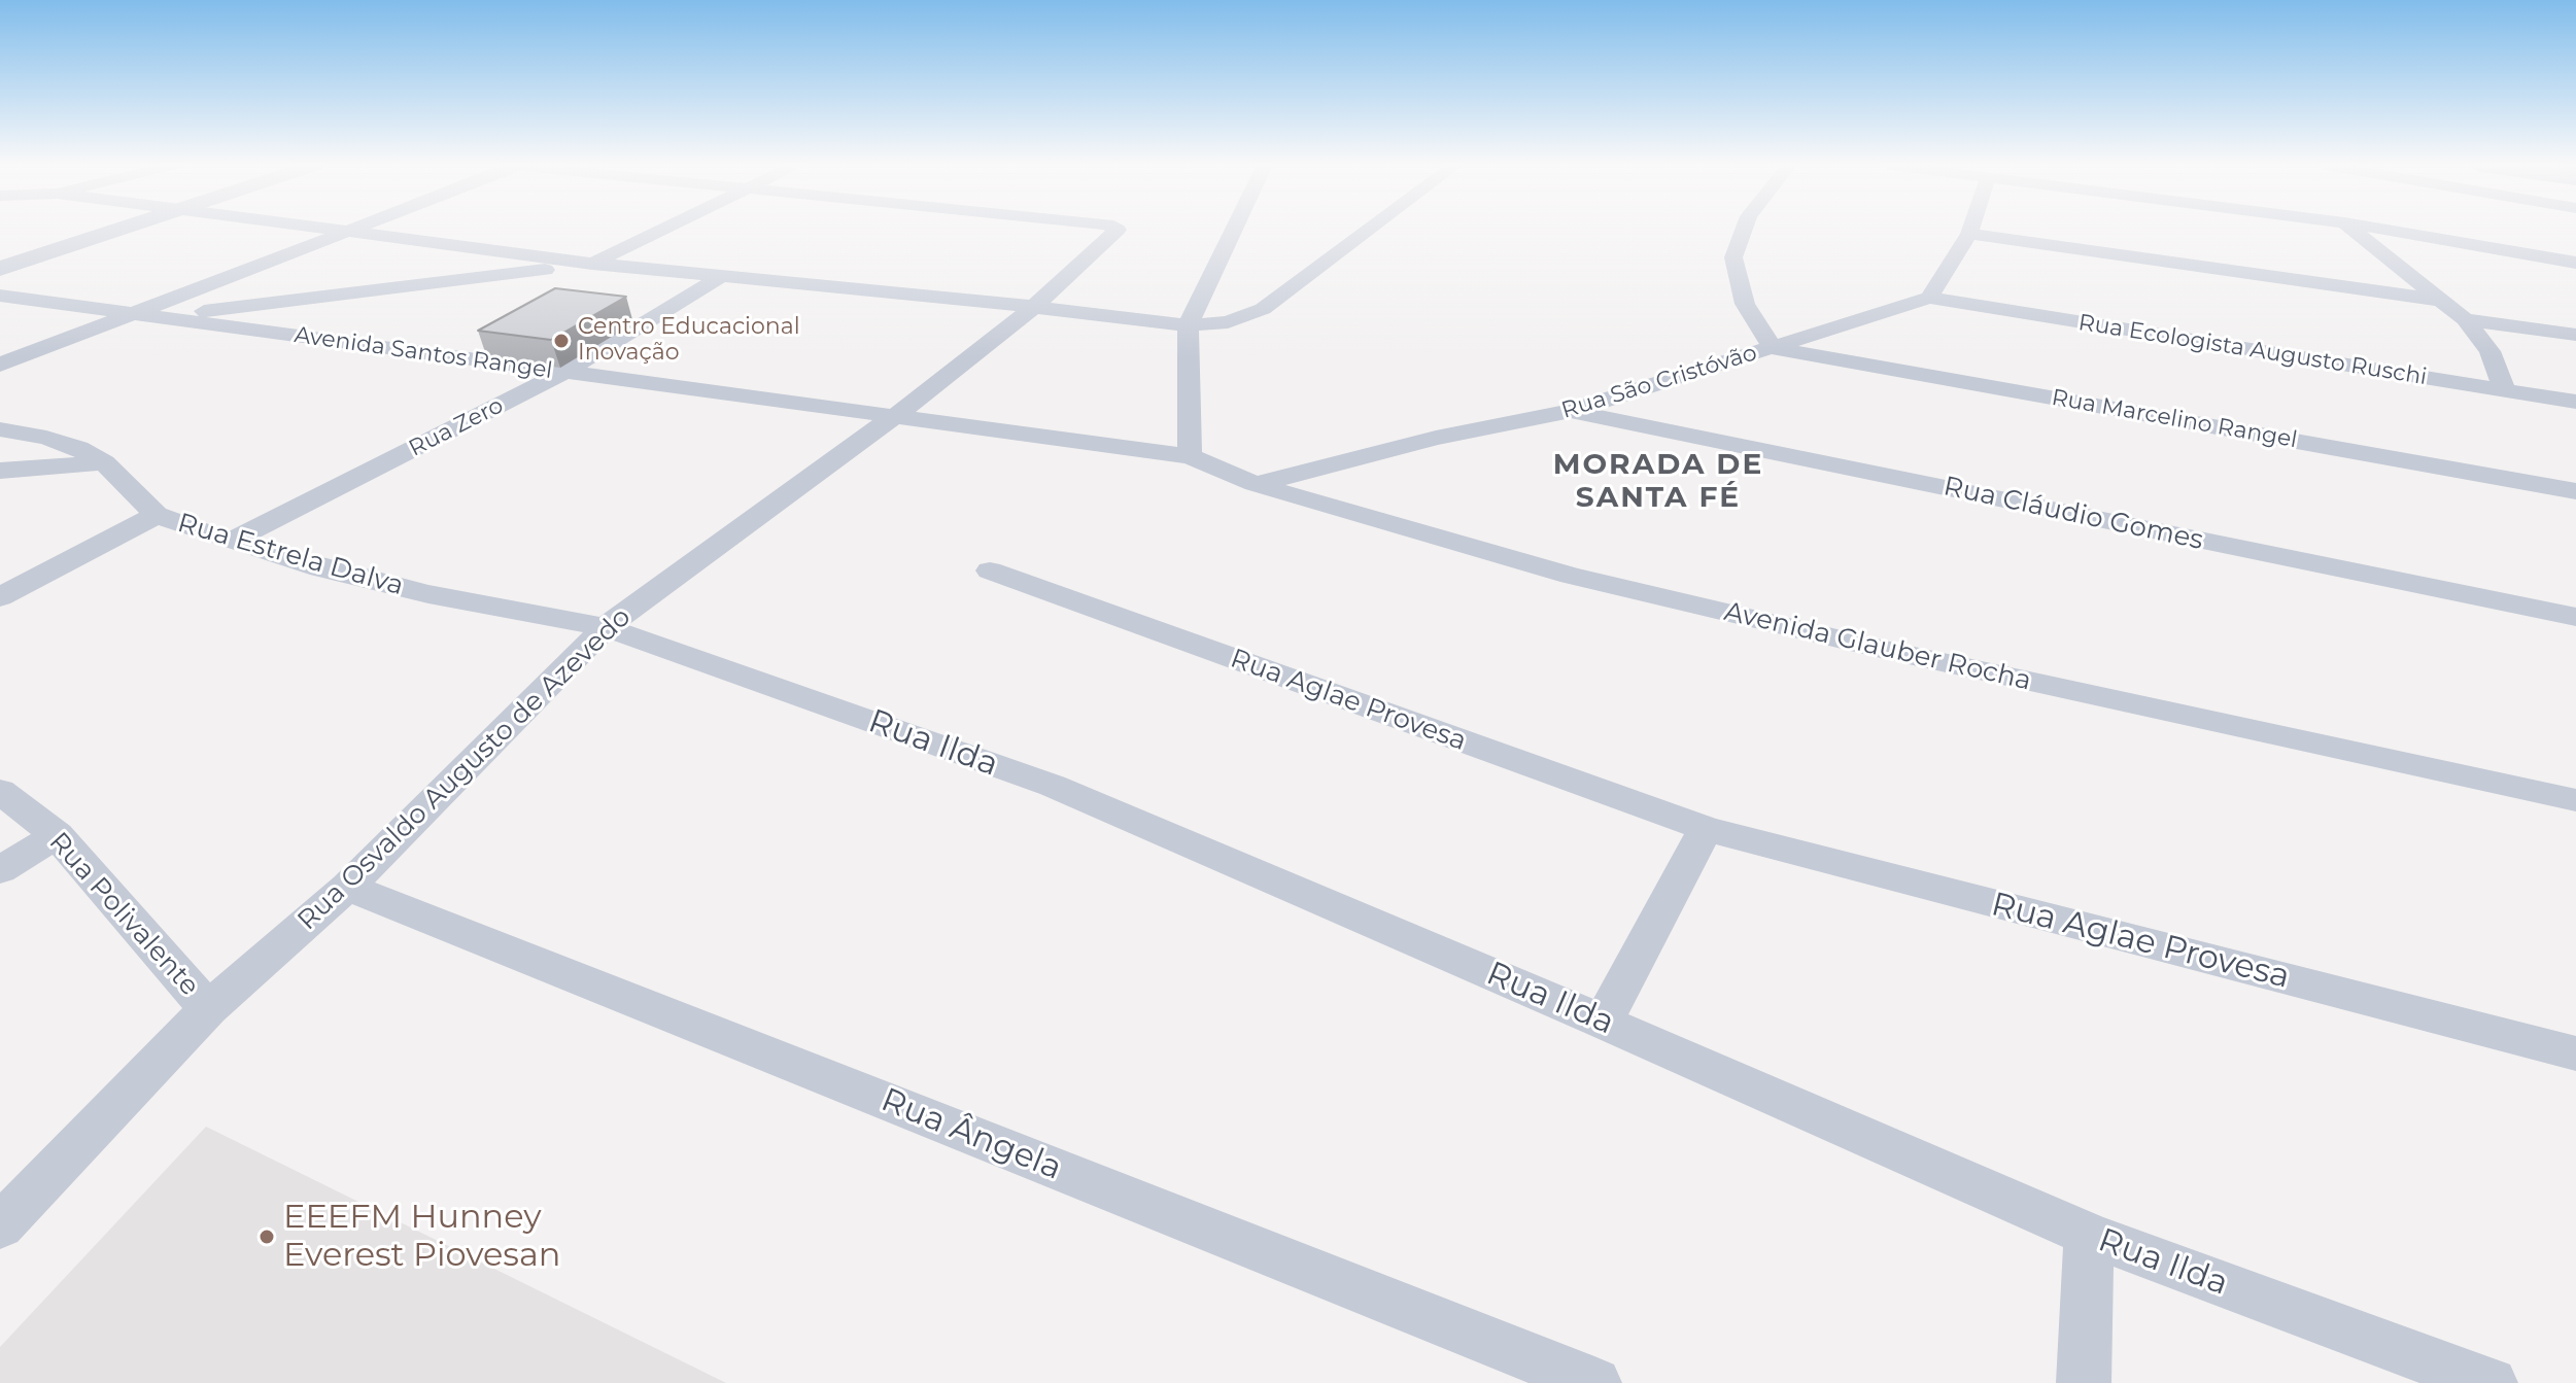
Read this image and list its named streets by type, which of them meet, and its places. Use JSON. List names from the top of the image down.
{
  "streets": {
    "street": [
      "Rua Ecologista Augusto Ruschi",
      "Avenida Santos Rangel",
      "Rua São Cristóvão",
      "Rua Marcelino Rangel",
      "Rua Zero",
      "Rua Cláudio Gomes",
      "Rua Estrela Dalva",
      "Avenida Glauber Rocha",
      "Rua Aglae Provesa",
      "Rua Ilda",
      "Rua Osvaldo Augusto de Azevedo",
      "Rua Polivalente",
      "Rua Ângela"
    ]
  },
  "crossings": [
    ["Rua Ecologista Augusto Ruschi", "Rua São Cristóvão"],
    ["Avenida Santos Rangel", "Rua Zero"],
    ["Avenida Santos Rangel", "Avenida Glauber Rocha"],
    ["Avenida Santos Rangel", "Rua Osvaldo Augusto de Azevedo"],
    ["Rua São Cristóvão", "Rua Marcelino Rangel"],
    ["Rua São Cristóvão", "Rua Cláudio Gomes"],
    ["Rua São Cristóvão", "Avenida Glauber Rocha"],
    ["Rua Zero", "Rua Estrela Dalva"],
    ["Rua Estrela Dalva", "Rua Ilda"],
    ["Rua Estrela Dalva", "Rua Osvaldo Augusto de Azevedo"],
    ["Rua Ilda", "Rua Osvaldo Augusto de Azevedo"],
    ["Rua Osvaldo Augusto de Azevedo", "Rua Polivalente"],
    ["Rua Osvaldo Augusto de Azevedo", "Rua Ângela"]
  ],
  "districts": ["MORADA DE SANTA FÉ"],
  "places": ["Centro Educacional Inovação", "EEEFM Hunney Everest Piovesan"]
}
